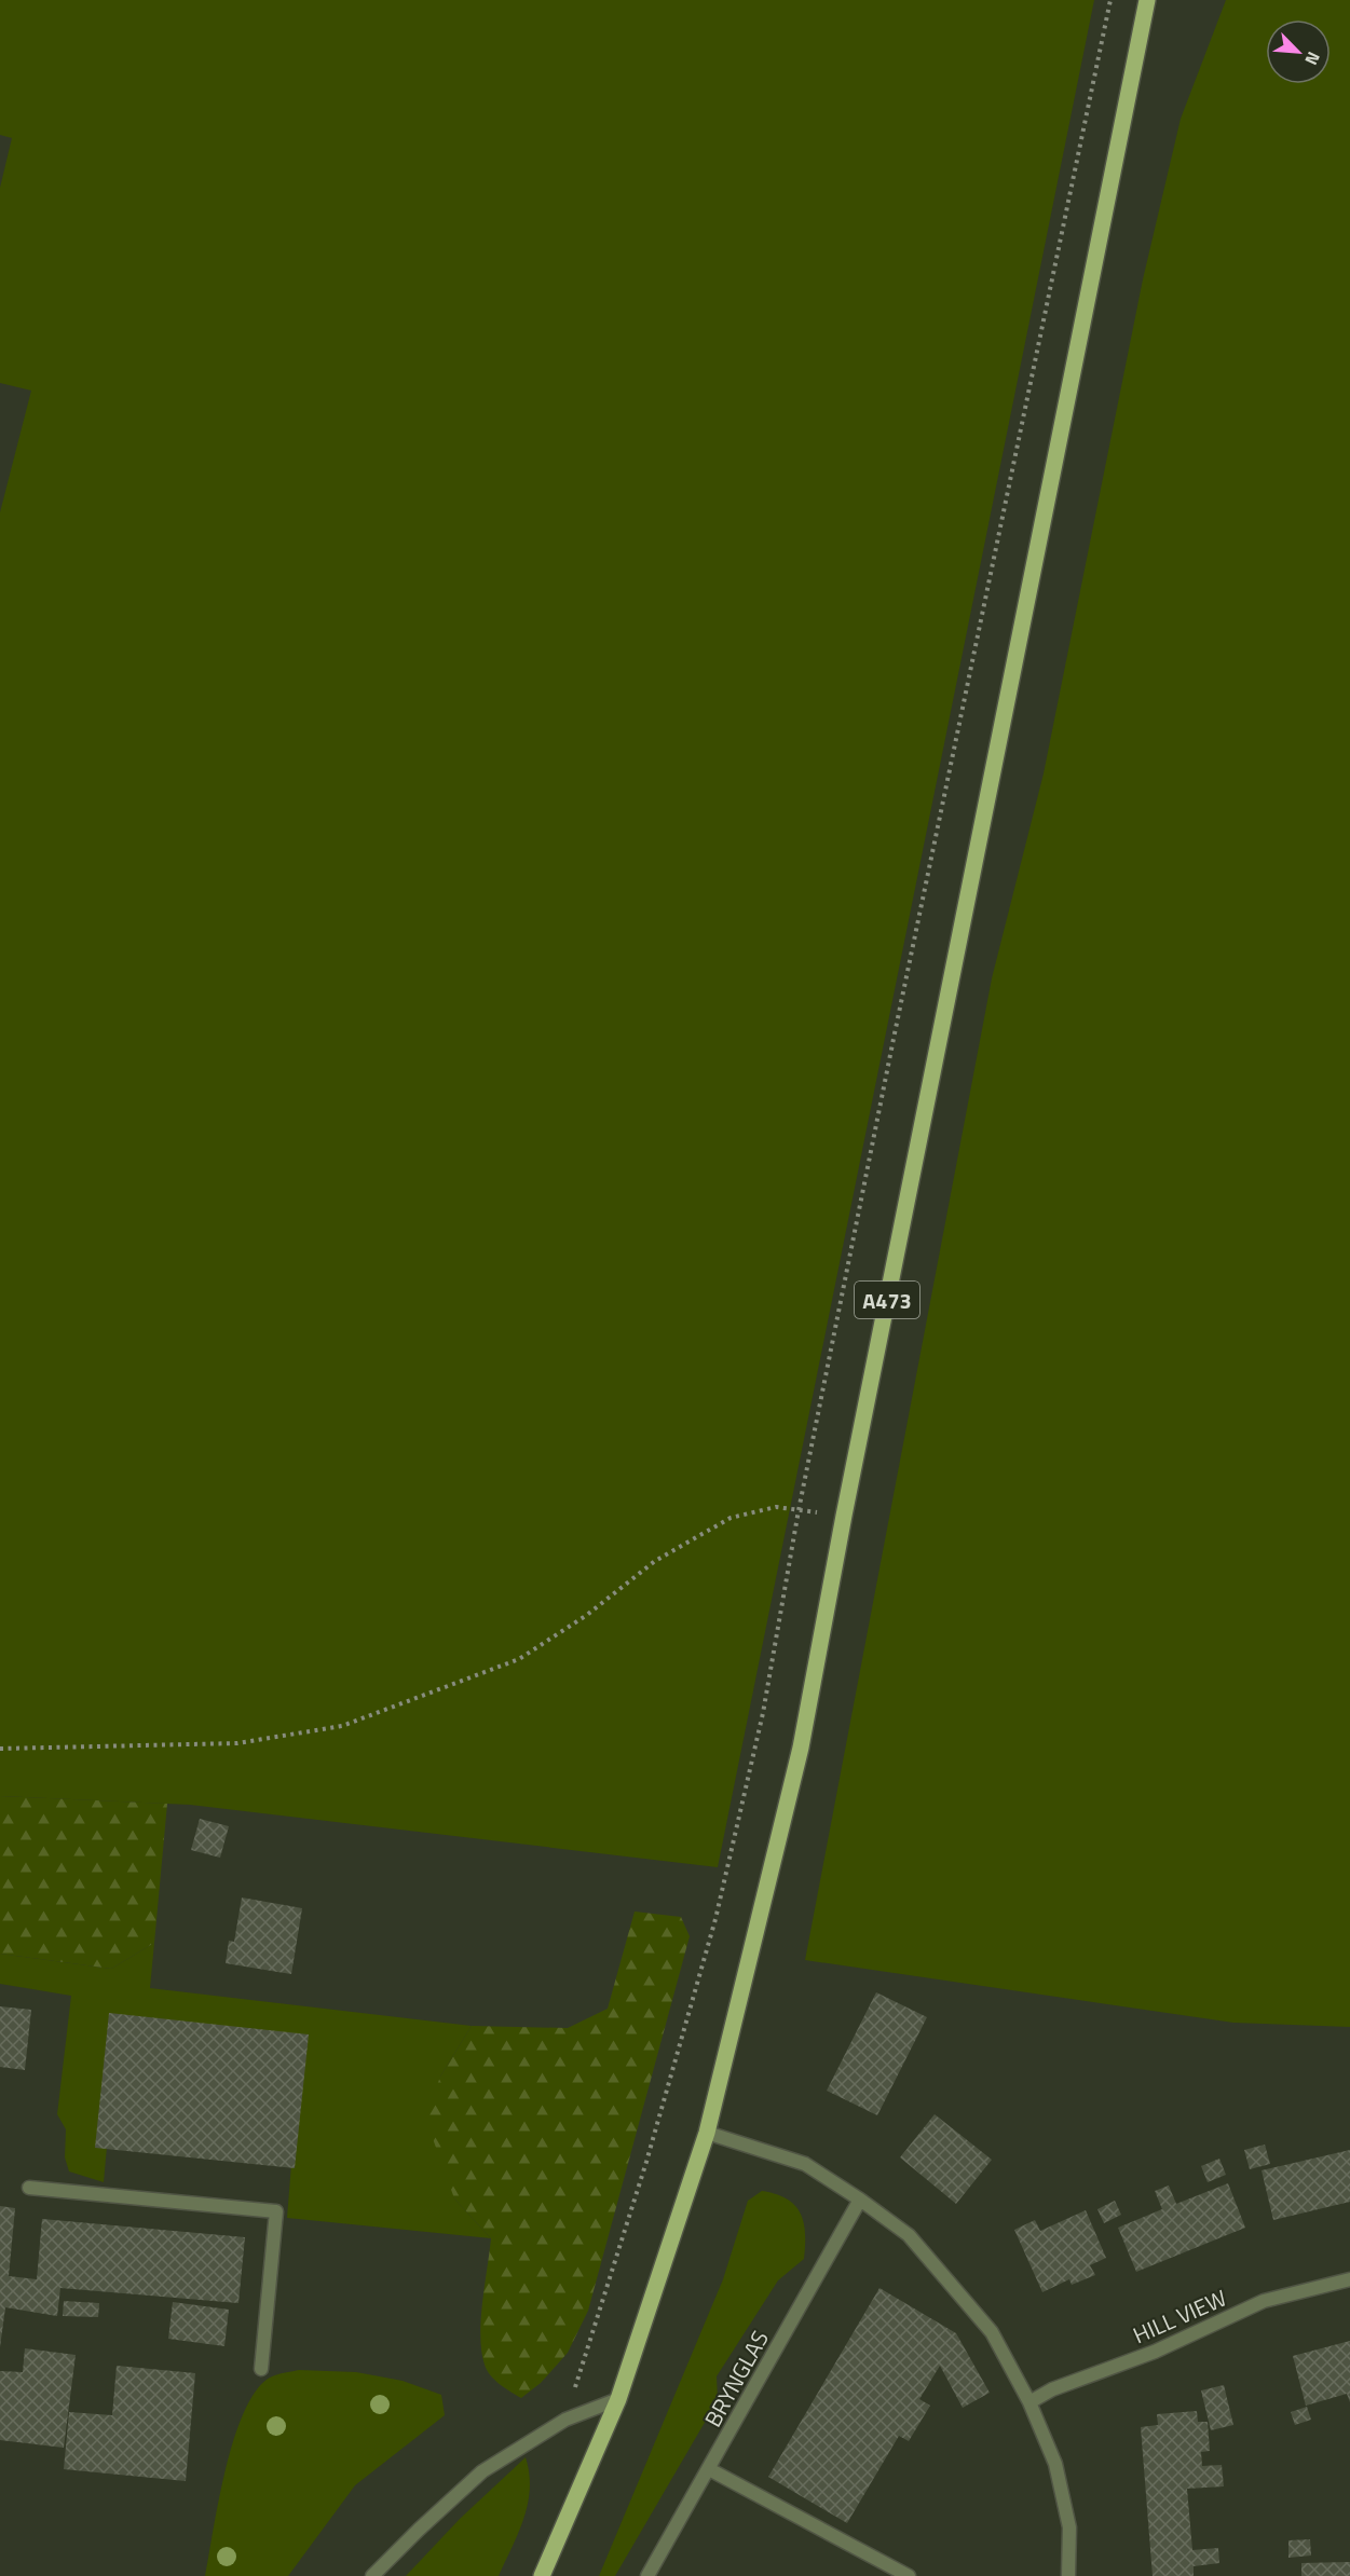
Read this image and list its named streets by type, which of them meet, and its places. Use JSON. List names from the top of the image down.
{
  "streets": {
    "main road": ["A473"],
    "street": ["HILL VIEW", "BRYNGLAS"]
  },
  "north": "bottom right"
}
